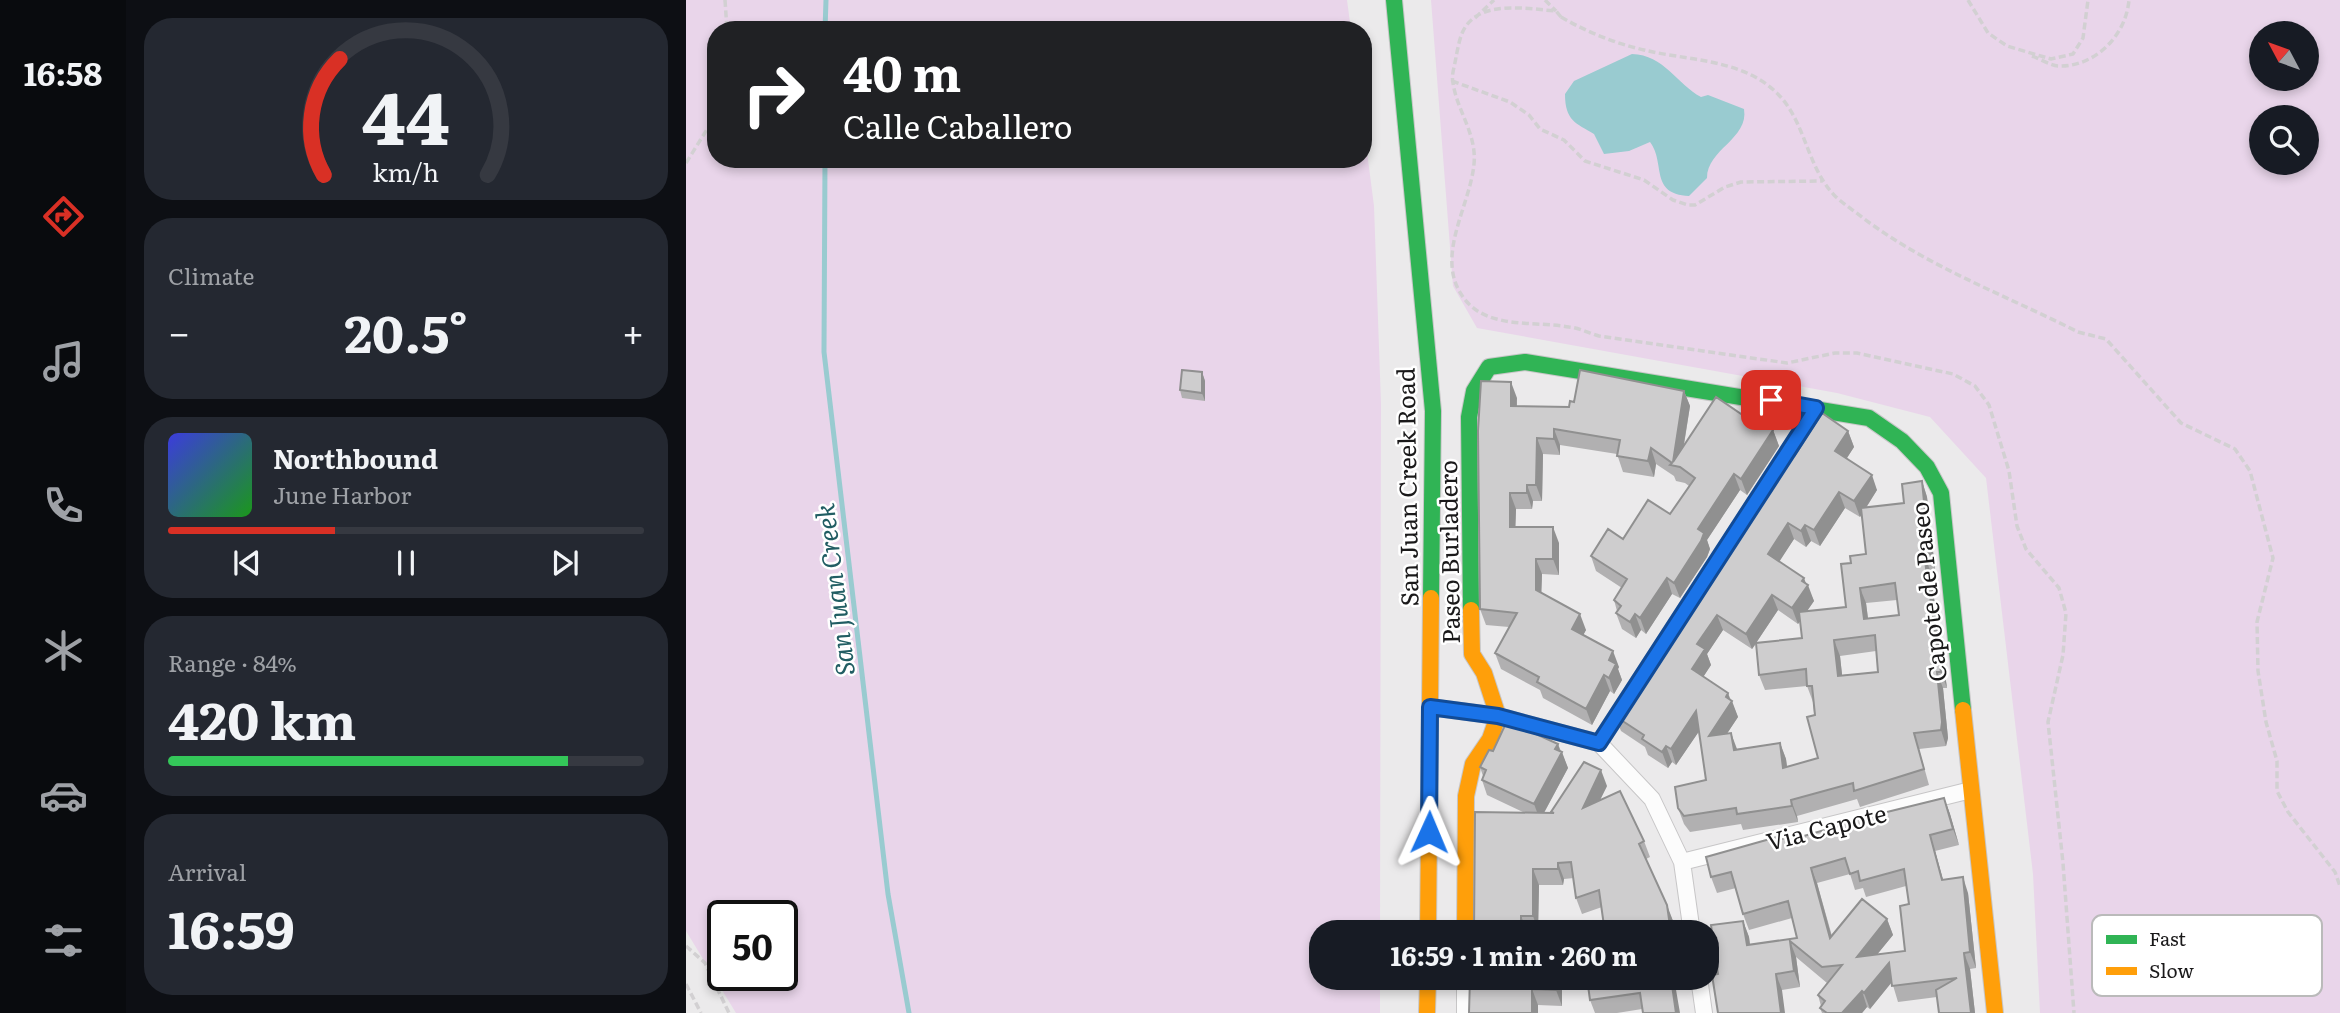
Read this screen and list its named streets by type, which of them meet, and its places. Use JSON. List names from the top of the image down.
{
  "streets": {
    "street": [
      "San Juan Creek Road",
      "Paseo Burladero",
      "Capote de Paseo",
      "Via Capote"
    ]
  },
  "crossings": [
    ["Paseo Burladero", "Capote de Paseo"],
    ["Capote de Paseo", "Via Capote"]
  ],
  "water": ["San Juan Creek"],
  "legend": ["Fast", "Slow"],
  "north": "top left",
  "page": {
    "tabs": "16:58",
    "turn": ["40 m", "Calle Caballero"],
    "tile": [
      "Climate",
      ["Range · 84%", "420 km"],
      ["Arrival", "16:59"]
    ],
    "heat": ["−", "20.5°", "+"],
    "song": ["Northbound", "June Harbor"],
    "limit": "50",
    "trip": "16:59 · 1 min · 260 m",
    "gauge": ["44", "km/h"]
  }
}
